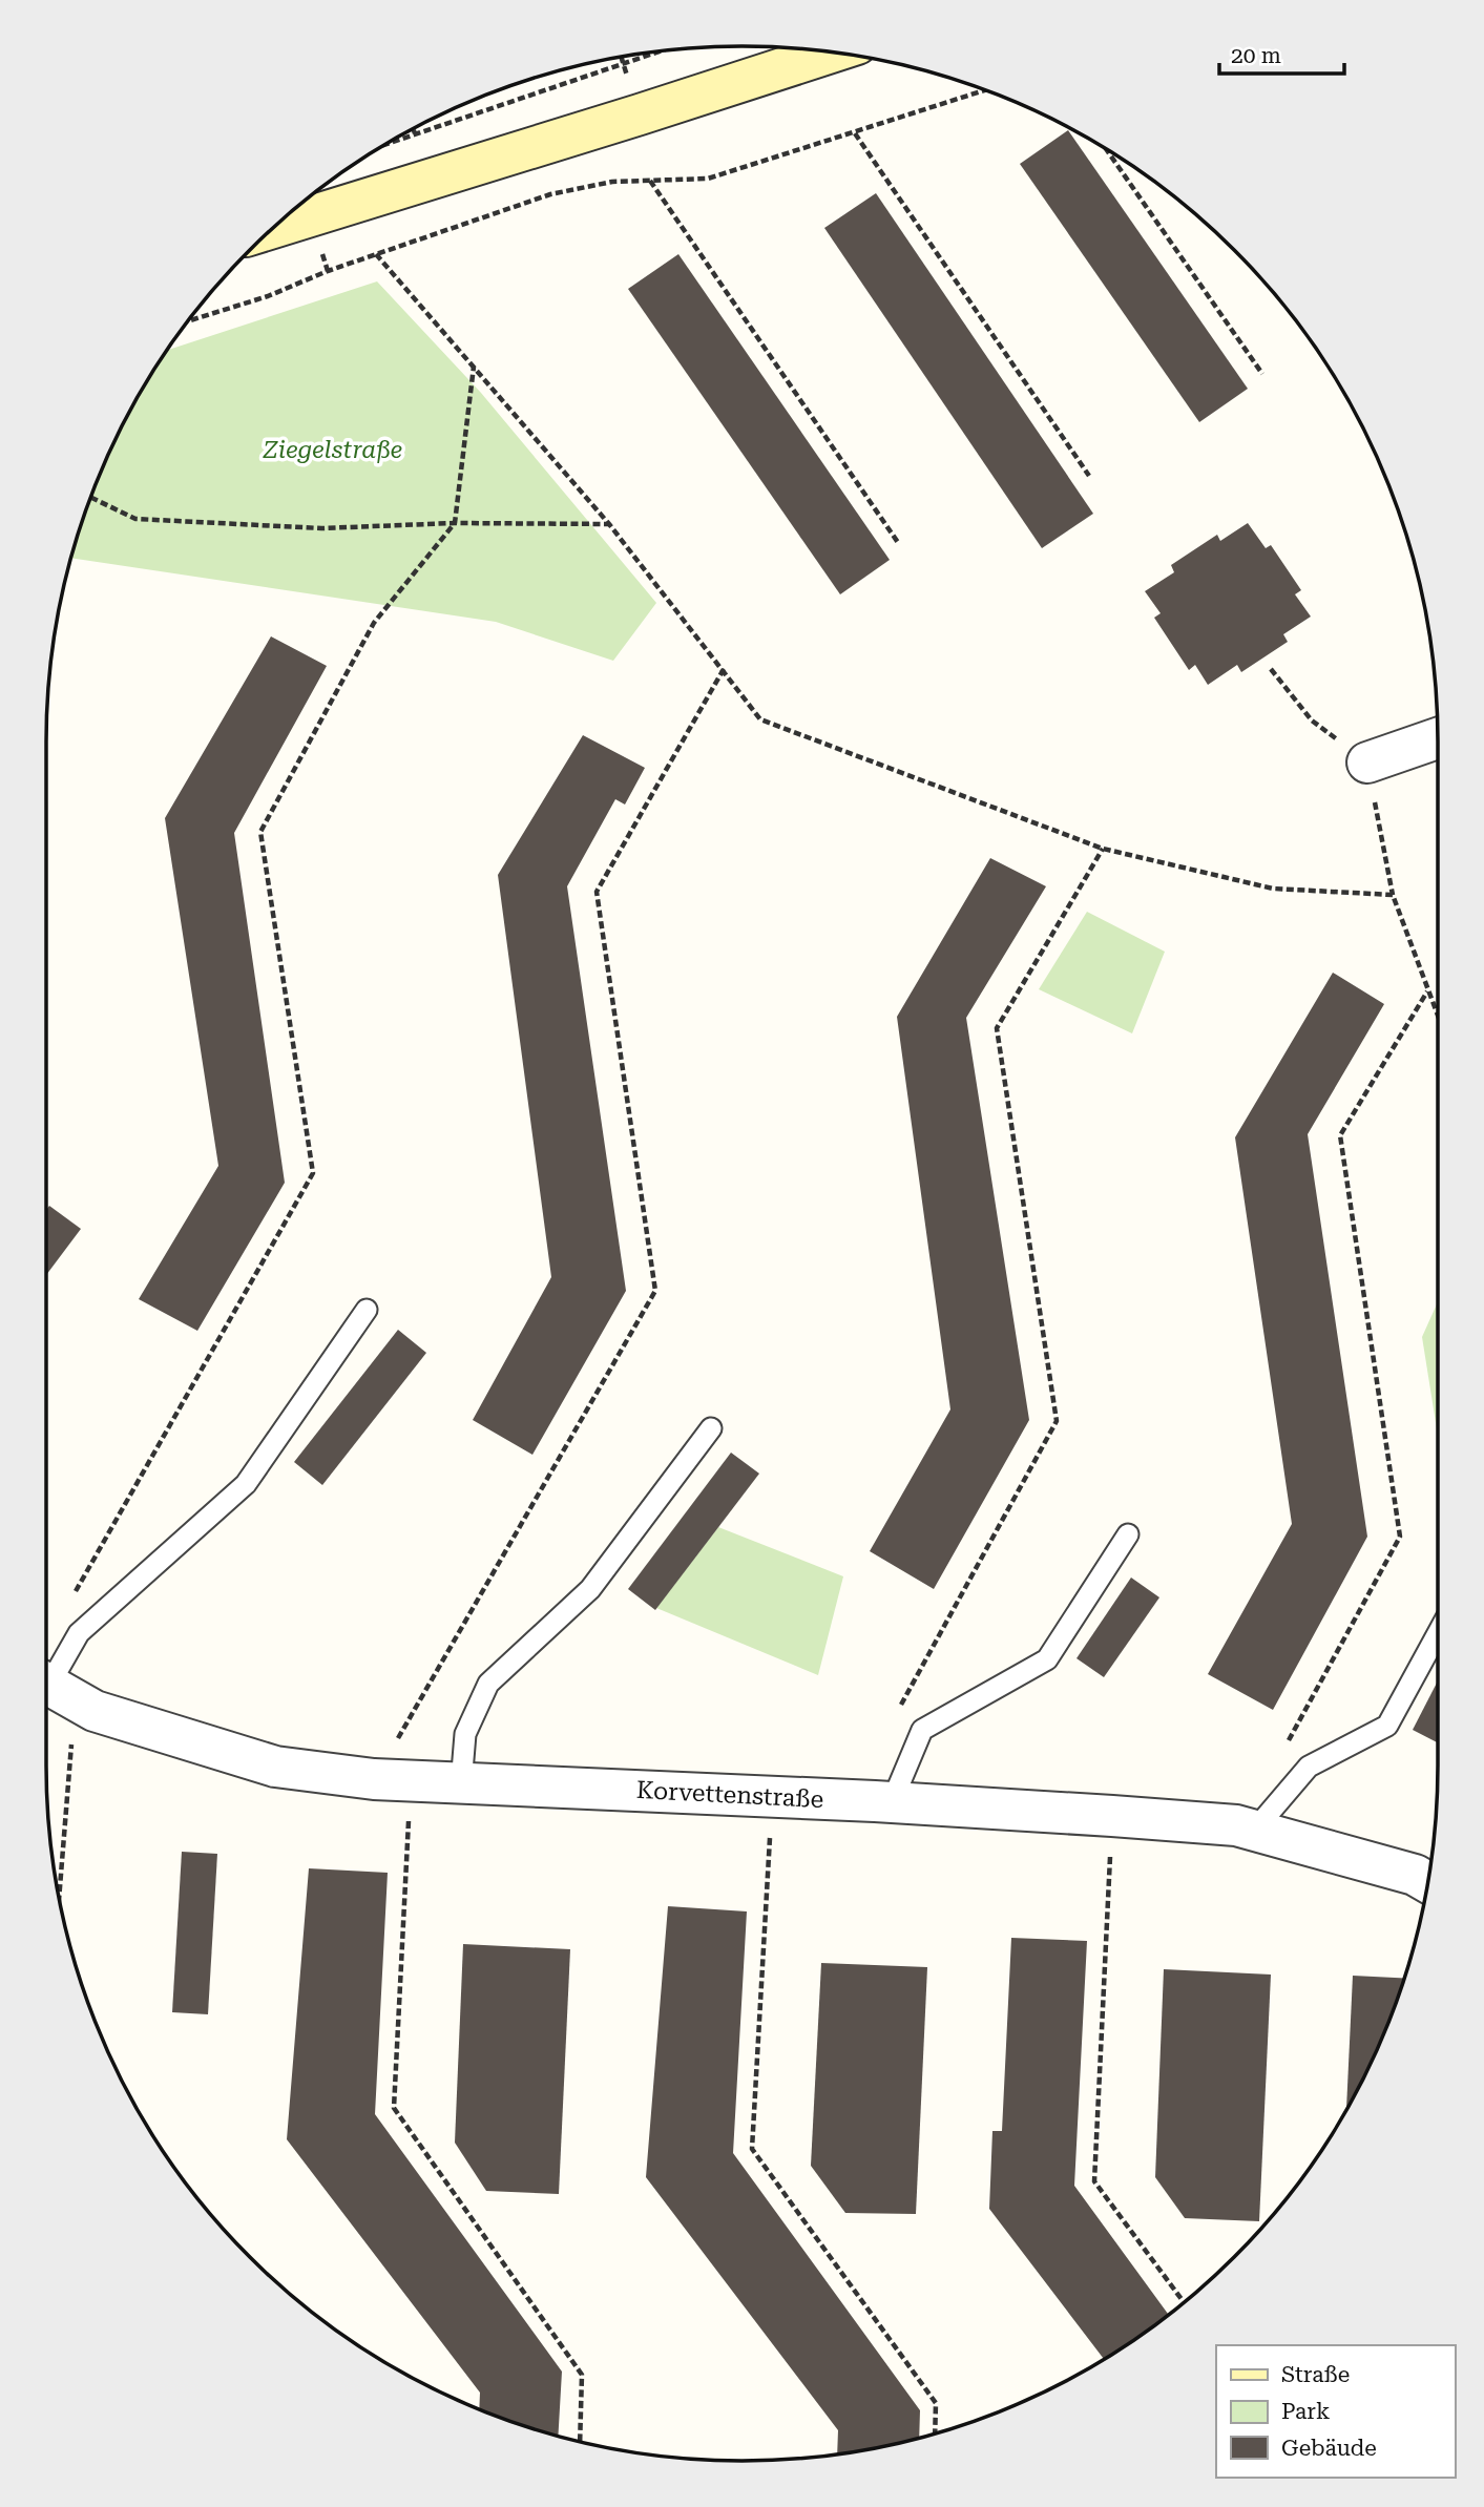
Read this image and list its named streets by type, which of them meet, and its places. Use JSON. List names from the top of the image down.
{
  "streets": {
    "street": ["Korvettenstraße"]
  },
  "parks": ["Ziegelstraße"],
  "legend": ["Straße", "Park", "Gebäude"],
  "scale_bar": "20 m"
}
